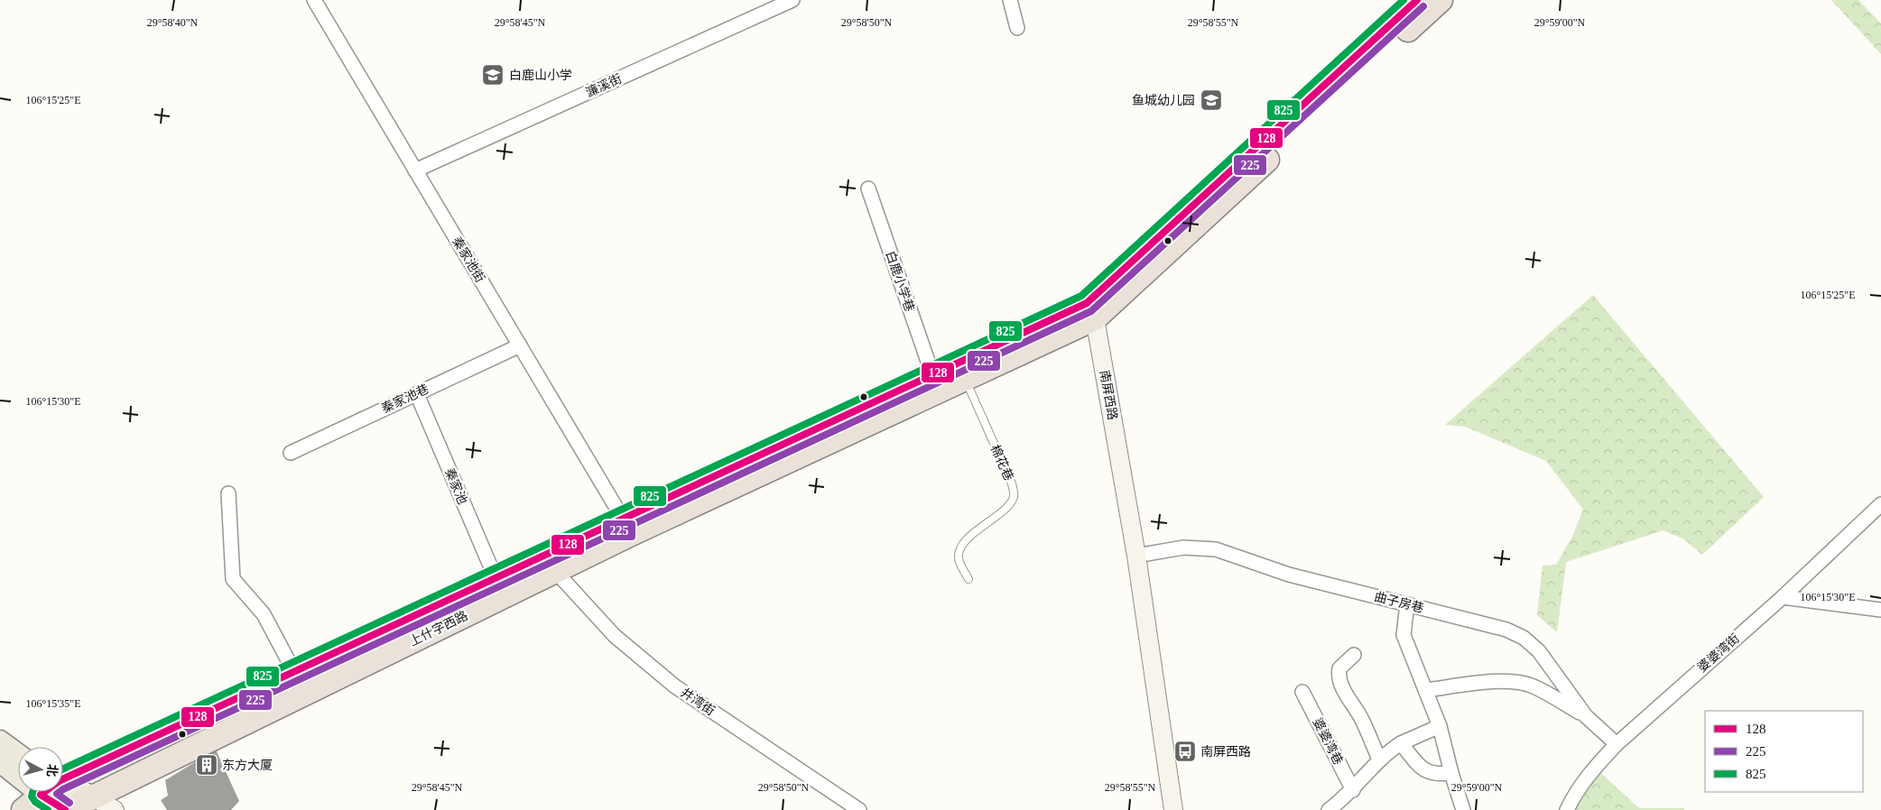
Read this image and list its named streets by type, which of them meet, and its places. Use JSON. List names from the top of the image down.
{
  "streets": {
    "highway": ["上什字西路"],
    "street": [
      "濂溪街",
      "秦家池街",
      "白鹿小学巷",
      "南屏西路",
      "秦家池巷",
      "秦家池",
      "曲子房巷",
      "婆婆湾街",
      "井湾街",
      "婆婆湾巷"
    ],
    "lane": ["棉花巷"]
  },
  "crossings": [
    ["濂溪街", "秦家池街"],
    ["秦家池街", "秦家池巷"],
    ["秦家池街", "上什字西路"],
    ["白鹿小学巷", "上什字西路"],
    ["南屏西路", "曲子房巷"],
    ["南屏西路", "上什字西路"],
    ["秦家池巷", "秦家池"],
    ["棉花巷", "上什字西路"],
    ["秦家池", "上什字西路"],
    ["曲子房巷", "婆婆湾街"],
    ["上什字西路", "井湾街"]
  ],
  "places": {
    "school or university": ["白鹿山小学", "鱼城幼儿园"],
    "bus stop": ["南屏西路"],
    "building": ["东方大厦"]
  },
  "lines": ["transit line 128", "transit line 825", "transit line 225"],
  "legend": ["128", "225", "825"],
  "north": "right",
  "coordinates": [
    "29°58'40\"N",
    "29°58'45\"N",
    "29°58'50\"N",
    "29°58'55\"N",
    "29°59'00\"N",
    "106°15'25\"E",
    "106°15'30\"E",
    "106°15'35\"E"
  ]
}
